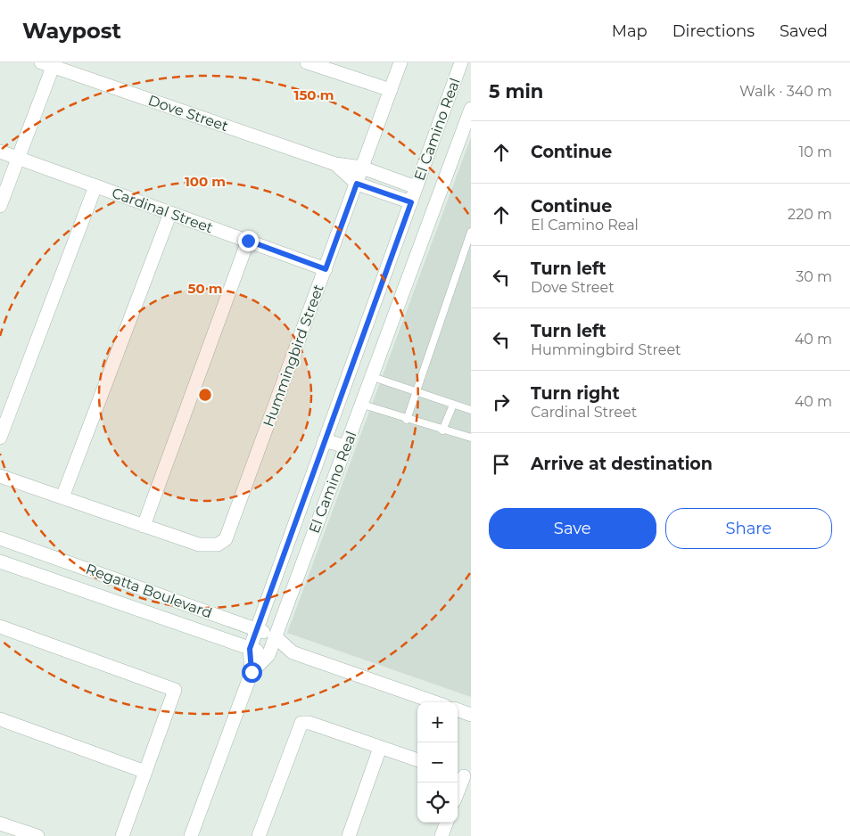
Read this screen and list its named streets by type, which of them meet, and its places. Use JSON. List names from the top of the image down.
{
  "streets": {
    "street": [
      "Dove Street",
      "El Camino Real",
      "Cardinal Street",
      "Hummingbird Street",
      "Regatta Boulevard"
    ]
  },
  "crossings": [
    ["Dove Street", "El Camino Real"],
    ["Dove Street", "Hummingbird Street"],
    ["El Camino Real", "Regatta Boulevard"],
    ["Cardinal Street", "Hummingbird Street"]
  ],
  "page": {
    "header": "Waypost",
    "nav": ["Map", "Directions", "Saved"],
    "heading": ["5 min", "Walk · 340 m"],
    "list": [
      ["Continue", "10 m"],
      ["Continue", "El Camino Real", "220 m"],
      ["Turn left", "Dove Street", "30 m"],
      ["Turn left", "Hummingbird Street", "40 m"],
      ["Turn right", "Cardinal Street", "40 m"],
      "Arrive at destination"
    ],
    "buttons": ["Save", "Share"],
    "map_buttons": ["+", "−"]
  },
  "rings": ["150 m", "100 m", "50 m"]
}
